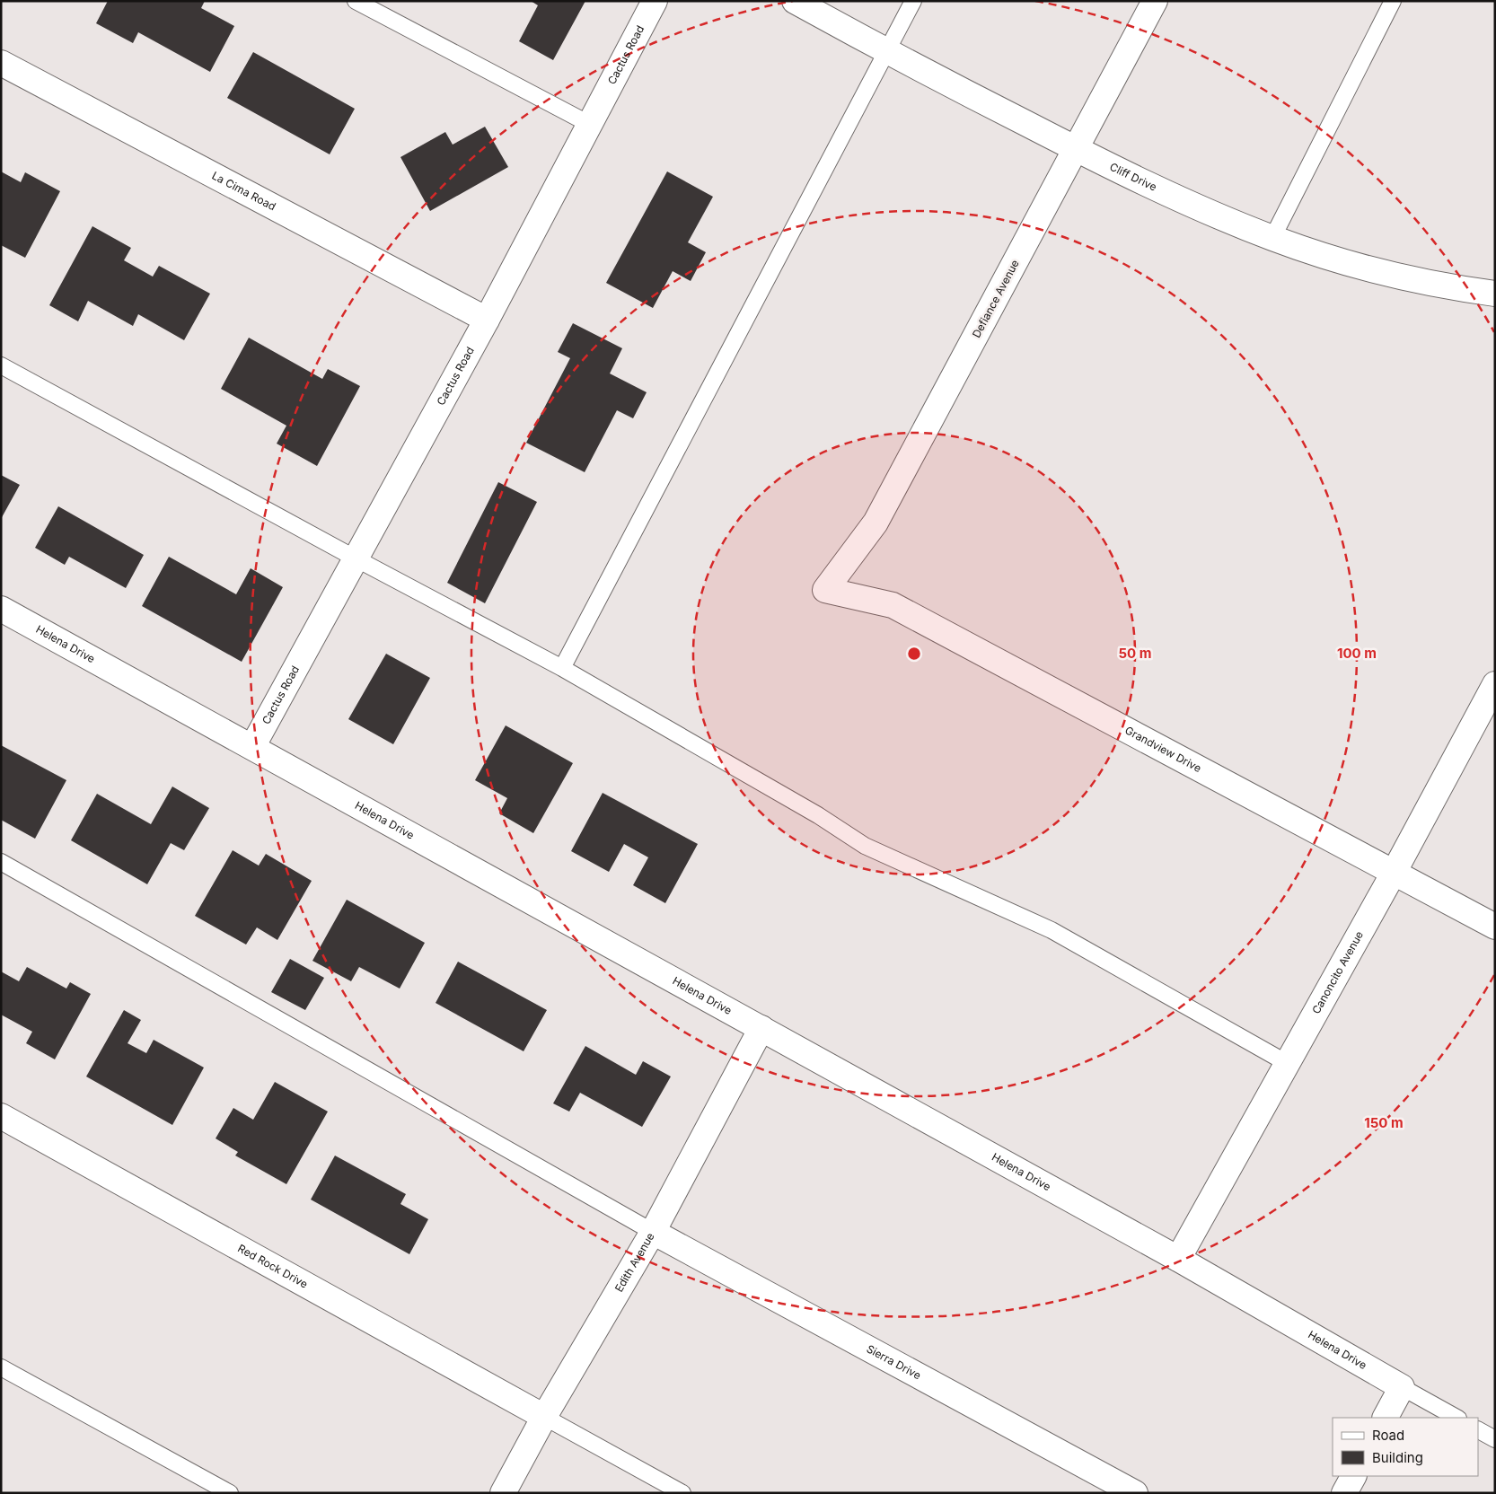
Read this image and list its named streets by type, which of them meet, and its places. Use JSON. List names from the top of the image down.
{
  "streets": {
    "street": [
      "Cactus Road",
      "Cliff Drive",
      "La Cima Road",
      "Defiance Avenue",
      "Helena Drive",
      "Grandview Drive",
      "Canoncito Avenue",
      "Edith Avenue",
      "Red Rock Drive",
      "Sierra Drive"
    ]
  },
  "crossings": [
    ["Cactus Road", "La Cima Road"],
    ["Cactus Road", "Helena Drive"],
    ["Cliff Drive", "Defiance Avenue"],
    ["Defiance Avenue", "Grandview Drive"],
    ["Helena Drive", "Canoncito Avenue"],
    ["Helena Drive", "Edith Avenue"],
    ["Grandview Drive", "Canoncito Avenue"],
    ["Edith Avenue", "Red Rock Drive"],
    ["Edith Avenue", "Sierra Drive"]
  ],
  "legend": ["Road", "Building"],
  "rings": ["50 m", "100 m", "150 m"]
}
